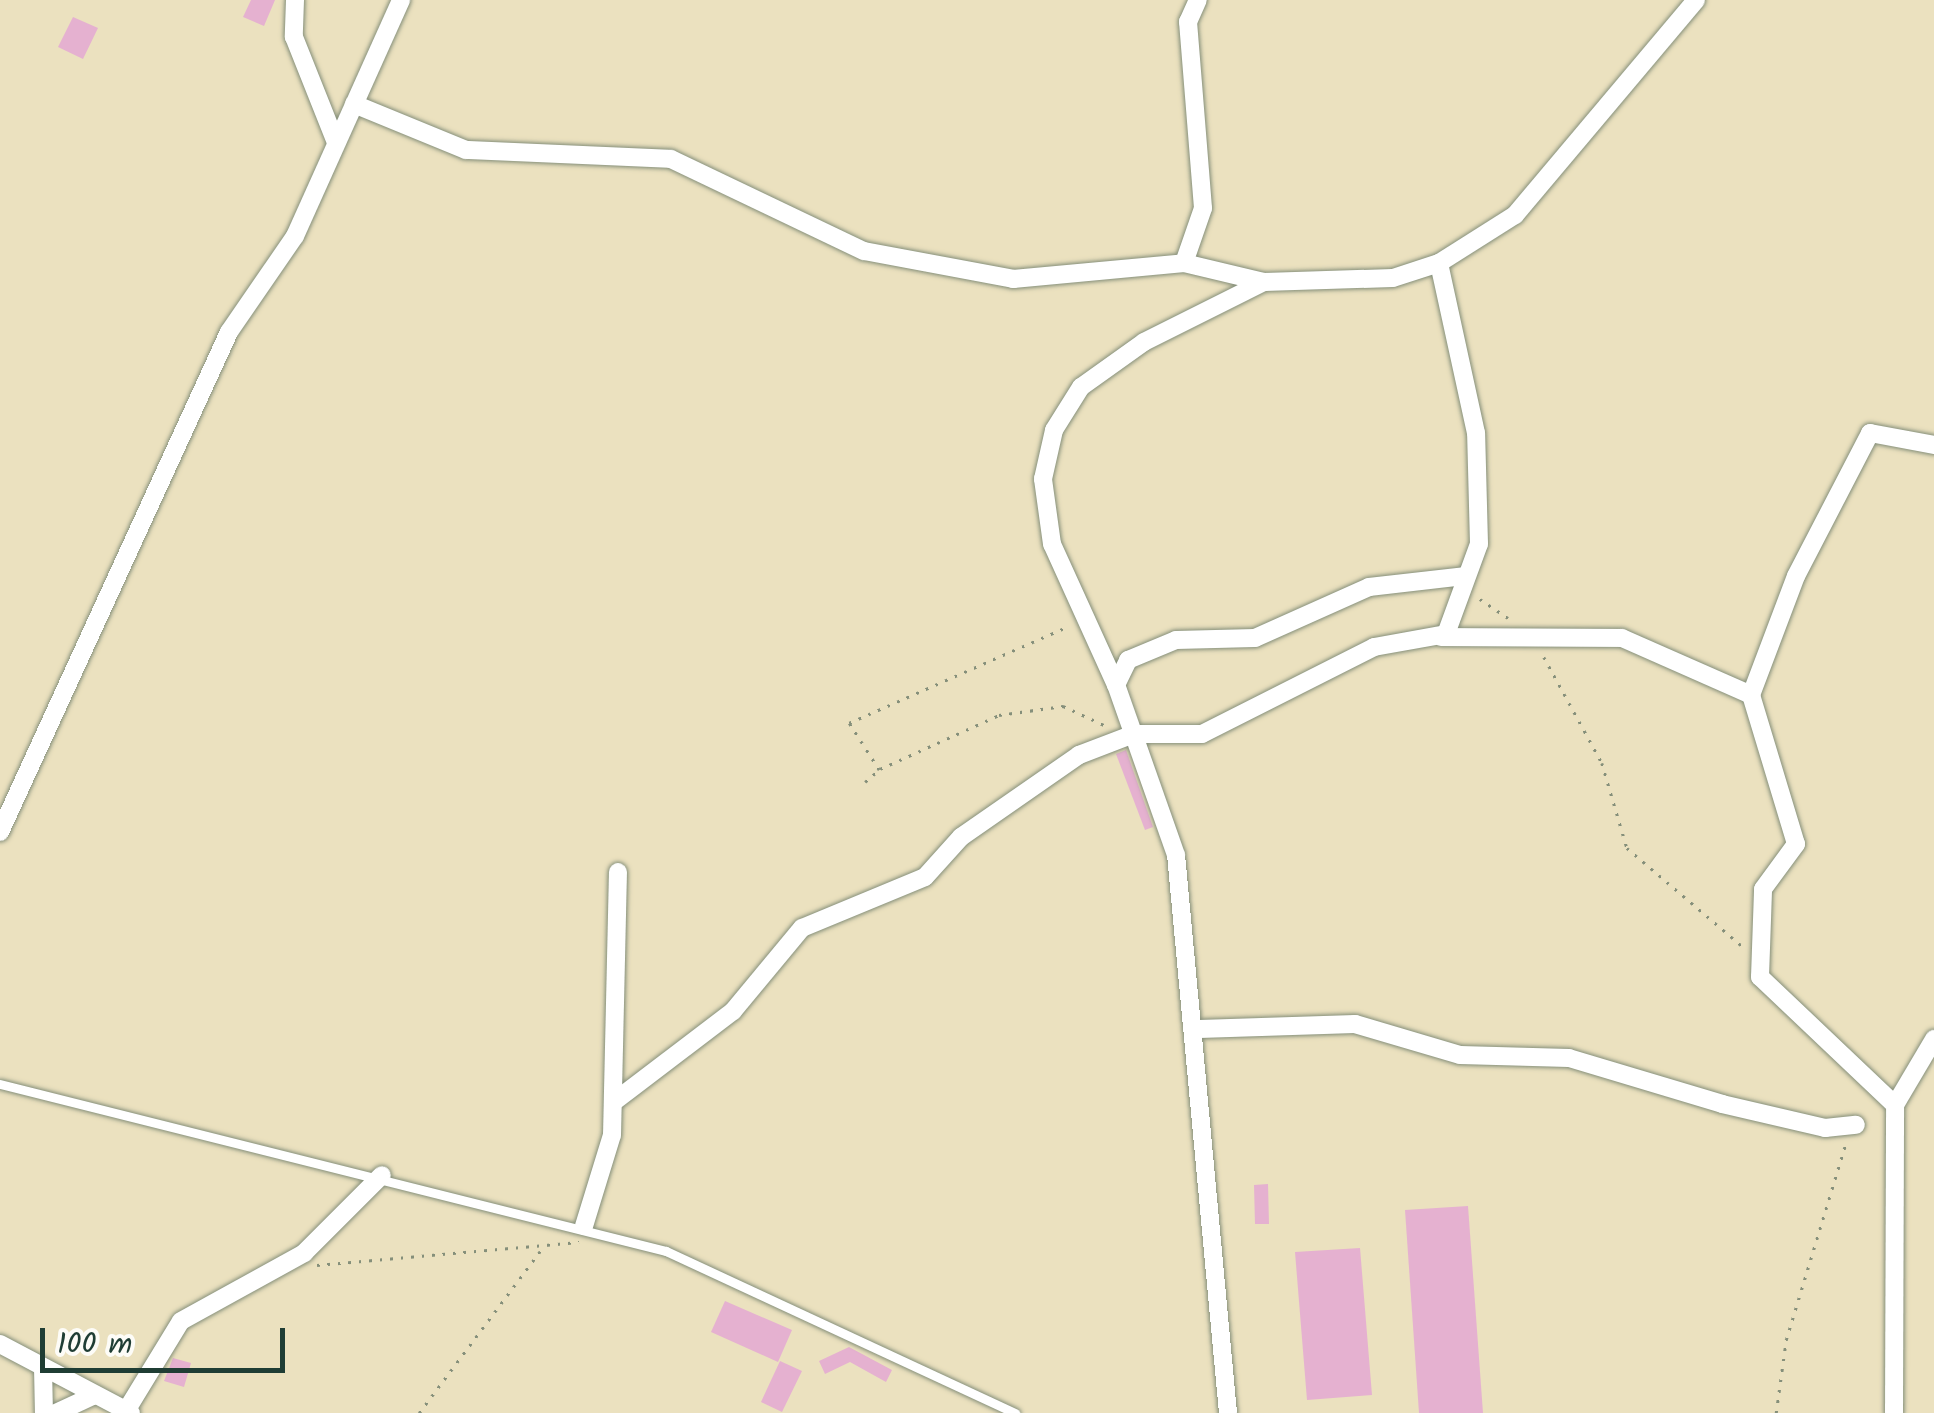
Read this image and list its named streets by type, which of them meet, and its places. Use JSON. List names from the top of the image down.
{
  "scale_bar": "100 m"
}
